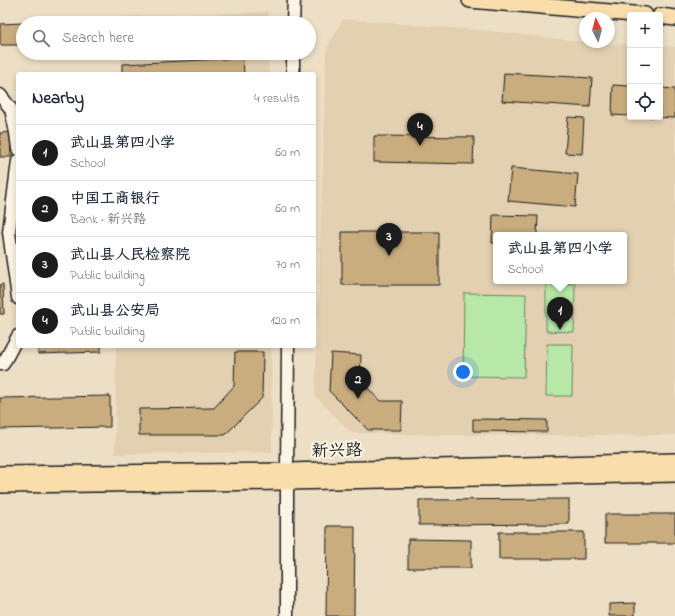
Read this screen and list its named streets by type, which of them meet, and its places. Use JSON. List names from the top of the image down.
{
  "streets": {
    "main road": ["新兴路"]
  },
  "north": "top",
  "page": {
    "map_buttons": ["+", "−"],
    "search": "Search here",
    "heading": ["Nearby", "4 results"],
    "pins": [
      "4",
      "3",
      "1",
      "2"
    ],
    "list": [
      {
        "mark": "1",
        "name": "武山县第四小学",
        "note": "School",
        "value": "60 m"
      },
      {
        "mark": "2",
        "name": "中国工商银行",
        "note": "Bank · 新兴路",
        "value": "60 m"
      },
      {
        "mark": "3",
        "name": "武山县人民检察院",
        "note": "Public building",
        "value": "70 m"
      },
      {
        "mark": "4",
        "name": "武山县公安局",
        "note": "Public building",
        "value": "120 m"
      }
    ],
    "popup": ["武山县第四小学", "School"]
  }
}
